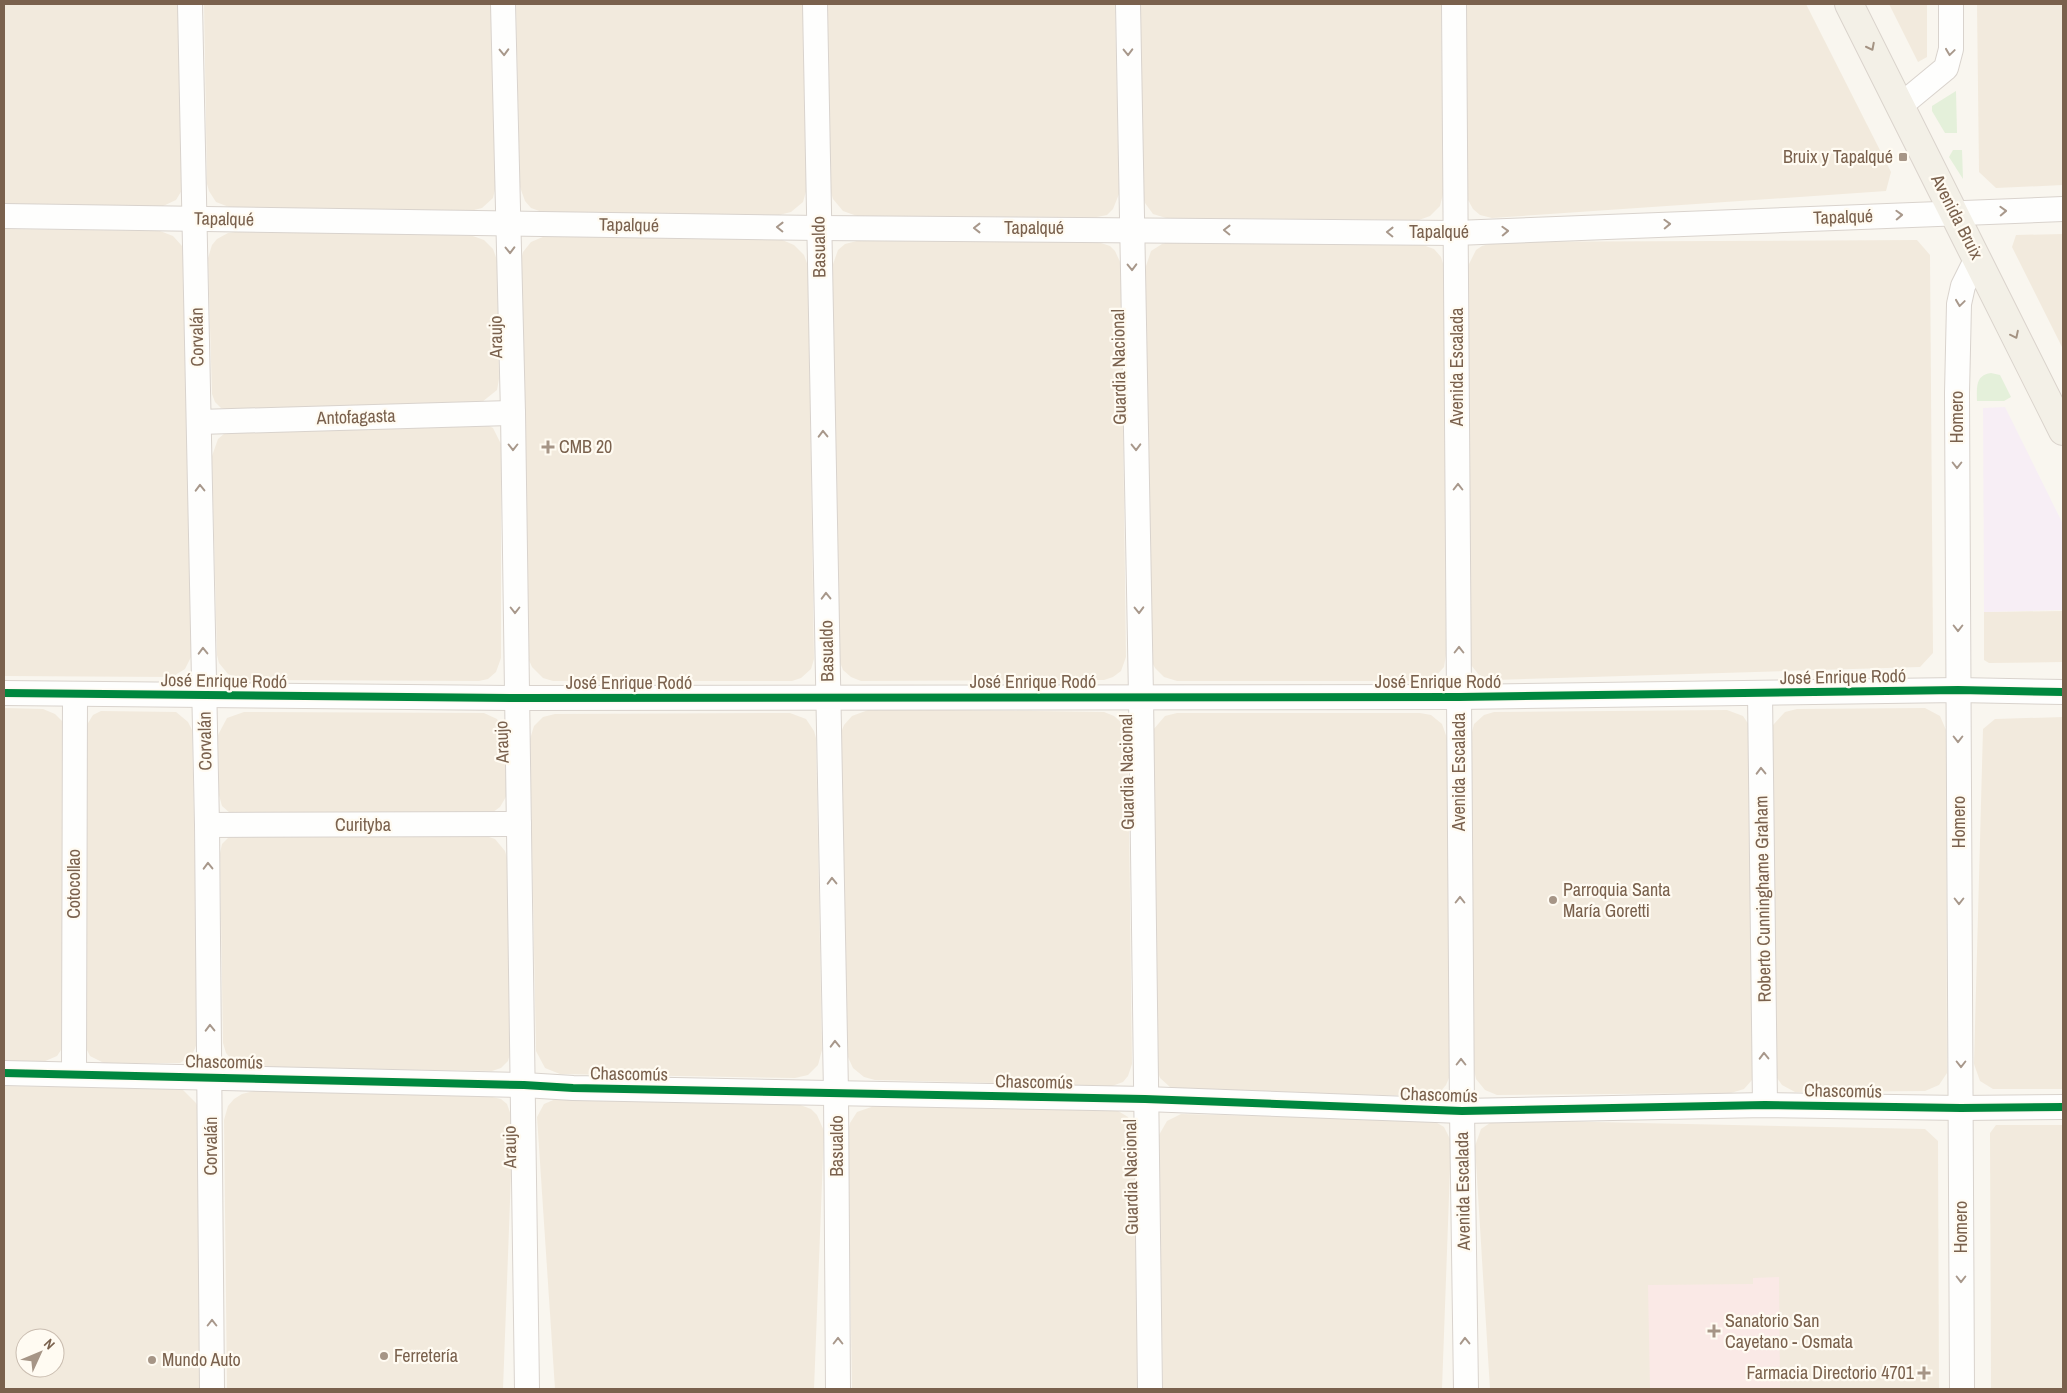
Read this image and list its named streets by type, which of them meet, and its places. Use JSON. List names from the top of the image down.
{
  "streets": {
    "main road": ["Avenida Bruix"],
    "street": [
      "Tapalqué",
      "Basualdo",
      "Corvalán",
      "Araujo",
      "Guardia Nacional",
      "Avenida Escalada",
      "Antofagasta",
      "Homero",
      "José Enrique Rodó",
      "Curityba",
      "Cotocollao",
      "Roberto Cunninghame Graham",
      "Chascomús"
    ]
  },
  "crossings": [
    ["Tapalqué", "Avenida Bruix"],
    ["Tapalqué", "Basualdo"],
    ["Tapalqué", "Corvalán"],
    ["Tapalqué", "Araujo"],
    ["Tapalqué", "Guardia Nacional"],
    ["Tapalqué", "Avenida Escalada"],
    ["Avenida Bruix", "Homero"],
    ["Basualdo", "José Enrique Rodó"],
    ["Basualdo", "Chascomús"],
    ["Corvalán", "Antofagasta"],
    ["Corvalán", "José Enrique Rodó"],
    ["Corvalán", "Curityba"],
    ["Corvalán", "Chascomús"],
    ["Araujo", "Antofagasta"],
    ["Araujo", "José Enrique Rodó"],
    ["Araujo", "Curityba"],
    ["Araujo", "Chascomús"],
    ["Guardia Nacional", "José Enrique Rodó"],
    ["Guardia Nacional", "Chascomús"],
    ["Avenida Escalada", "José Enrique Rodó"],
    ["Avenida Escalada", "Chascomús"],
    ["Homero", "José Enrique Rodó"],
    ["Homero", "Chascomús"],
    ["José Enrique Rodó", "Cotocollao"],
    ["José Enrique Rodó", "Roberto Cunninghame Graham"],
    ["Cotocollao", "Chascomús"],
    ["Roberto Cunninghame Graham", "Chascomús"]
  ],
  "one_way": [
    "Avenida Bruix",
    "Basualdo",
    "Corvalán",
    "Araujo",
    "Guardia Nacional",
    "Avenida Escalada",
    "Homero",
    "Roberto Cunninghame Graham"
  ],
  "places": {
    "transit": ["Bruix y Tapalqué"],
    "health": ["CMB 20", "Sanatorio San Cayetano - Osmata", "Farmacia Directorio 4701"],
    "other": ["Parroquia Santa María Goretti", "Ferretería", "Mundo Auto"]
  },
  "north": "top right"
}
